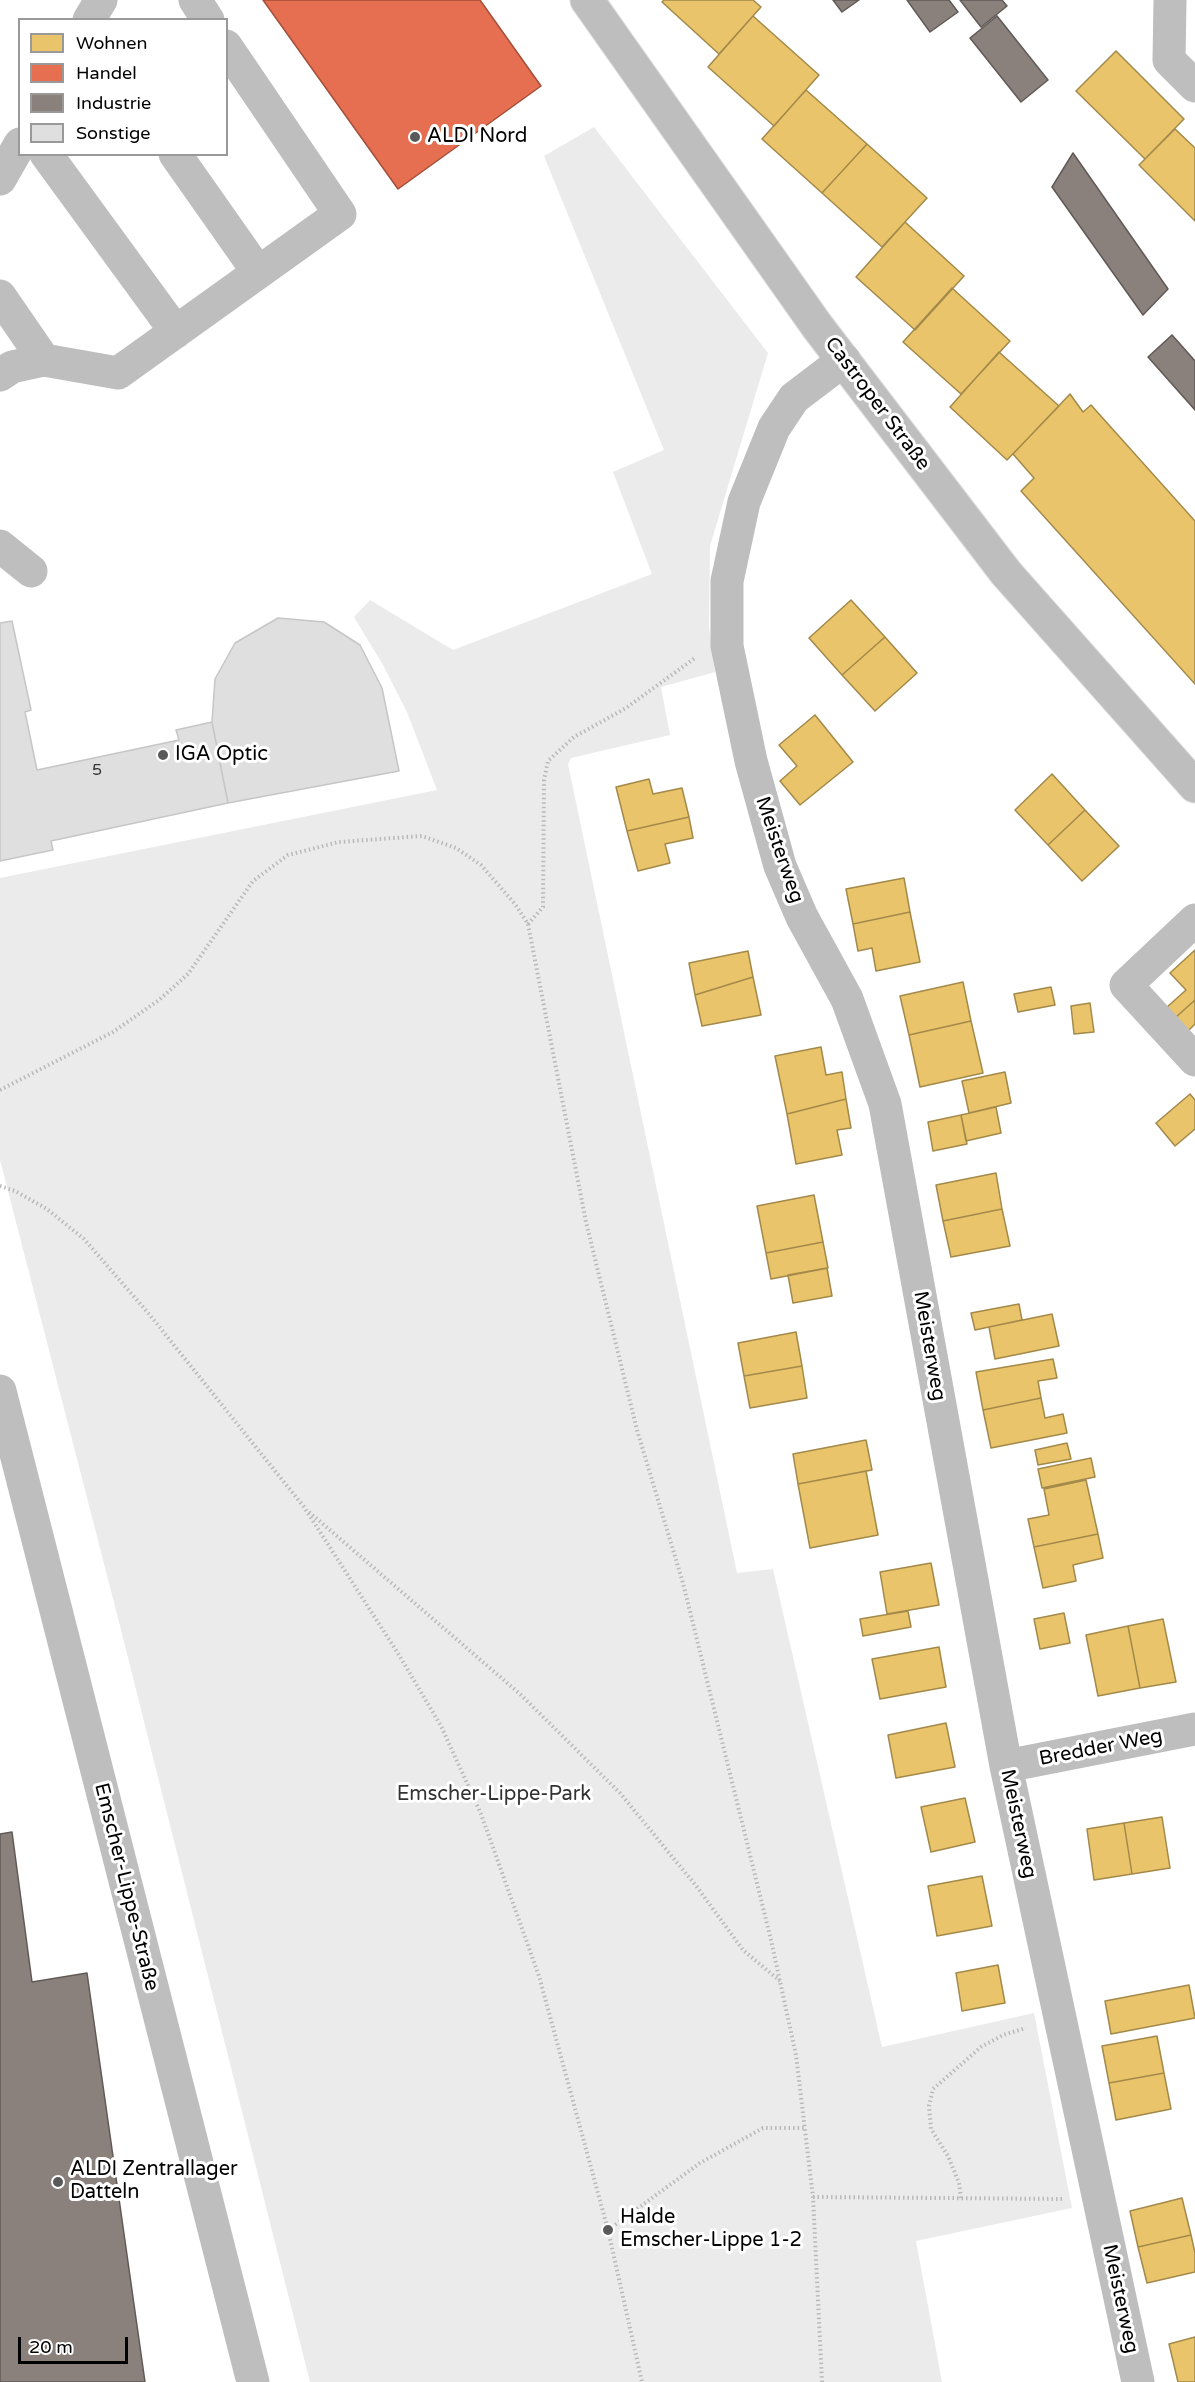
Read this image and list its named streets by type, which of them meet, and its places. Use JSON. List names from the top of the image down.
{
  "streets": {
    "street": [
      "Castroper Straße",
      "Meisterweg",
      "Bredder Weg",
      "Emscher-Lippe-Straße"
    ]
  },
  "crossings": [
    ["Castroper Straße", "Meisterweg"],
    ["Meisterweg", "Bredder Weg"]
  ],
  "parks": ["Emscher-Lippe-Park"],
  "places": [
    "ALDI Nord",
    "IGA Optic",
    "ALDI Zentrallager Datteln",
    "Halde Emscher-Lippe 1-2"
  ],
  "house_numbers": ["5"],
  "legend": [
    "Wohnen",
    "Handel",
    "Industrie",
    "Sonstige"
  ],
  "scale_bar": "20 m"
}
